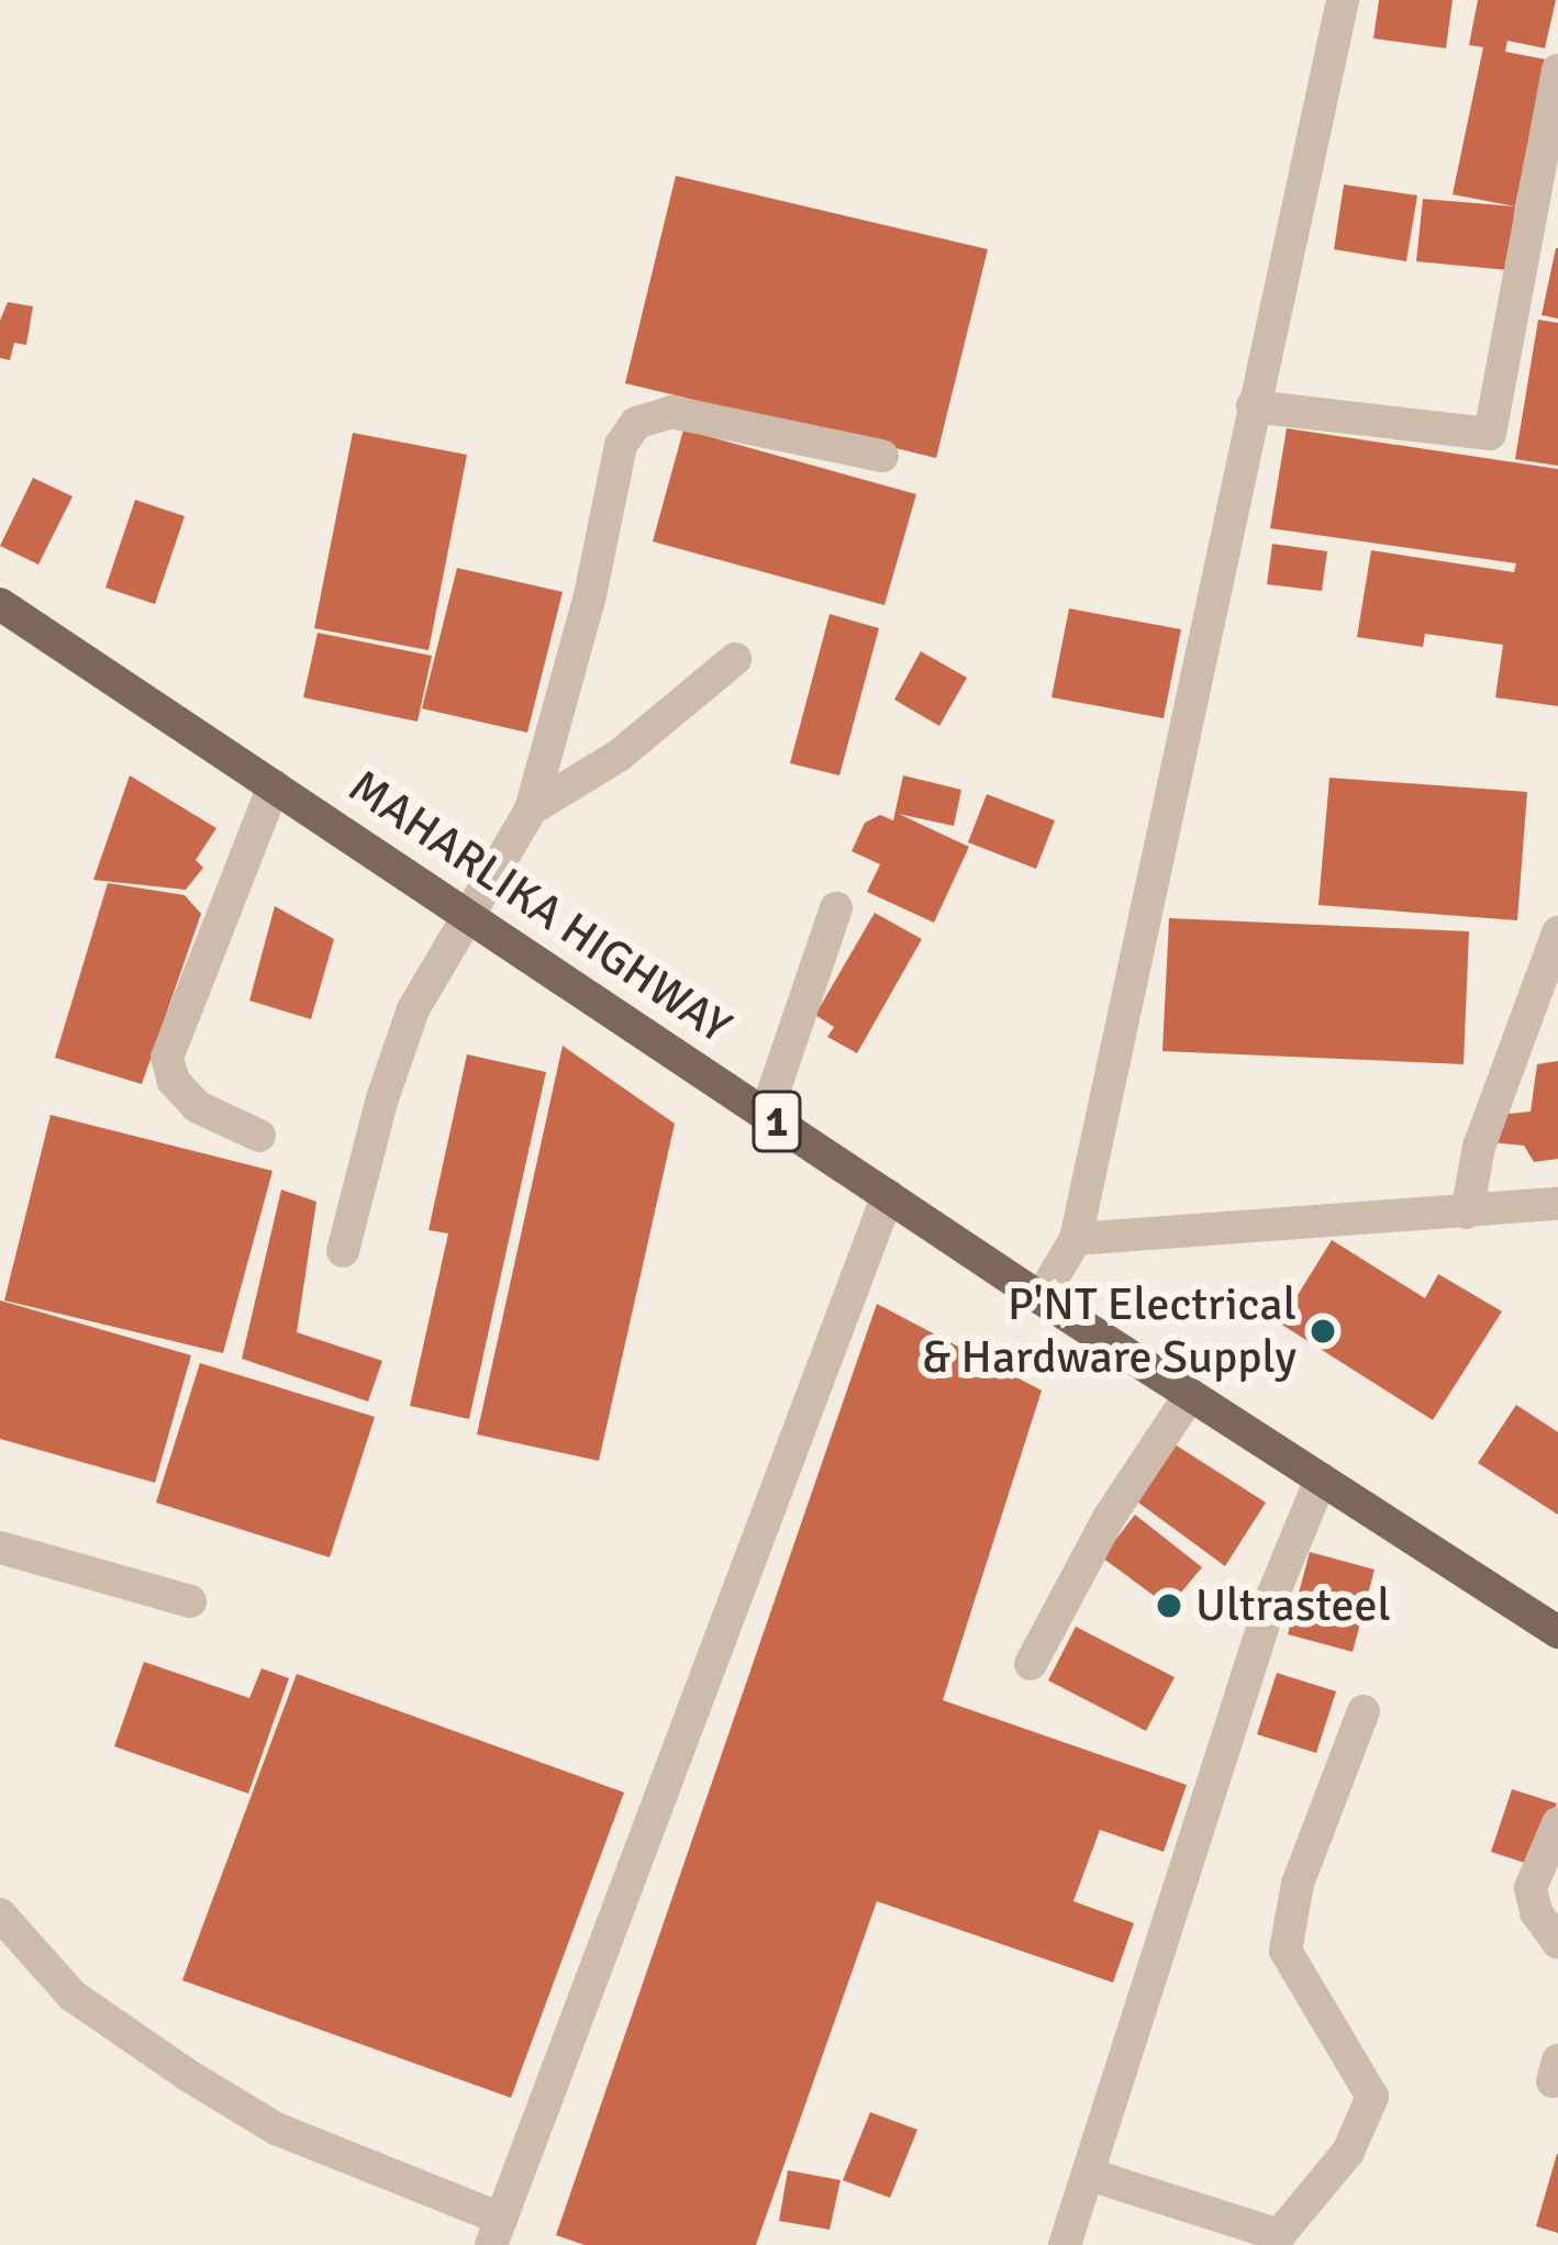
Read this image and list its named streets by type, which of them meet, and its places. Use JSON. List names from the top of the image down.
{
  "streets": {
    "main road": ["MAHARLIKA HIGHWAY", "1"]
  },
  "places": ["P'NT Electrical & Hardware Supply", "Ultrasteel"]
}
